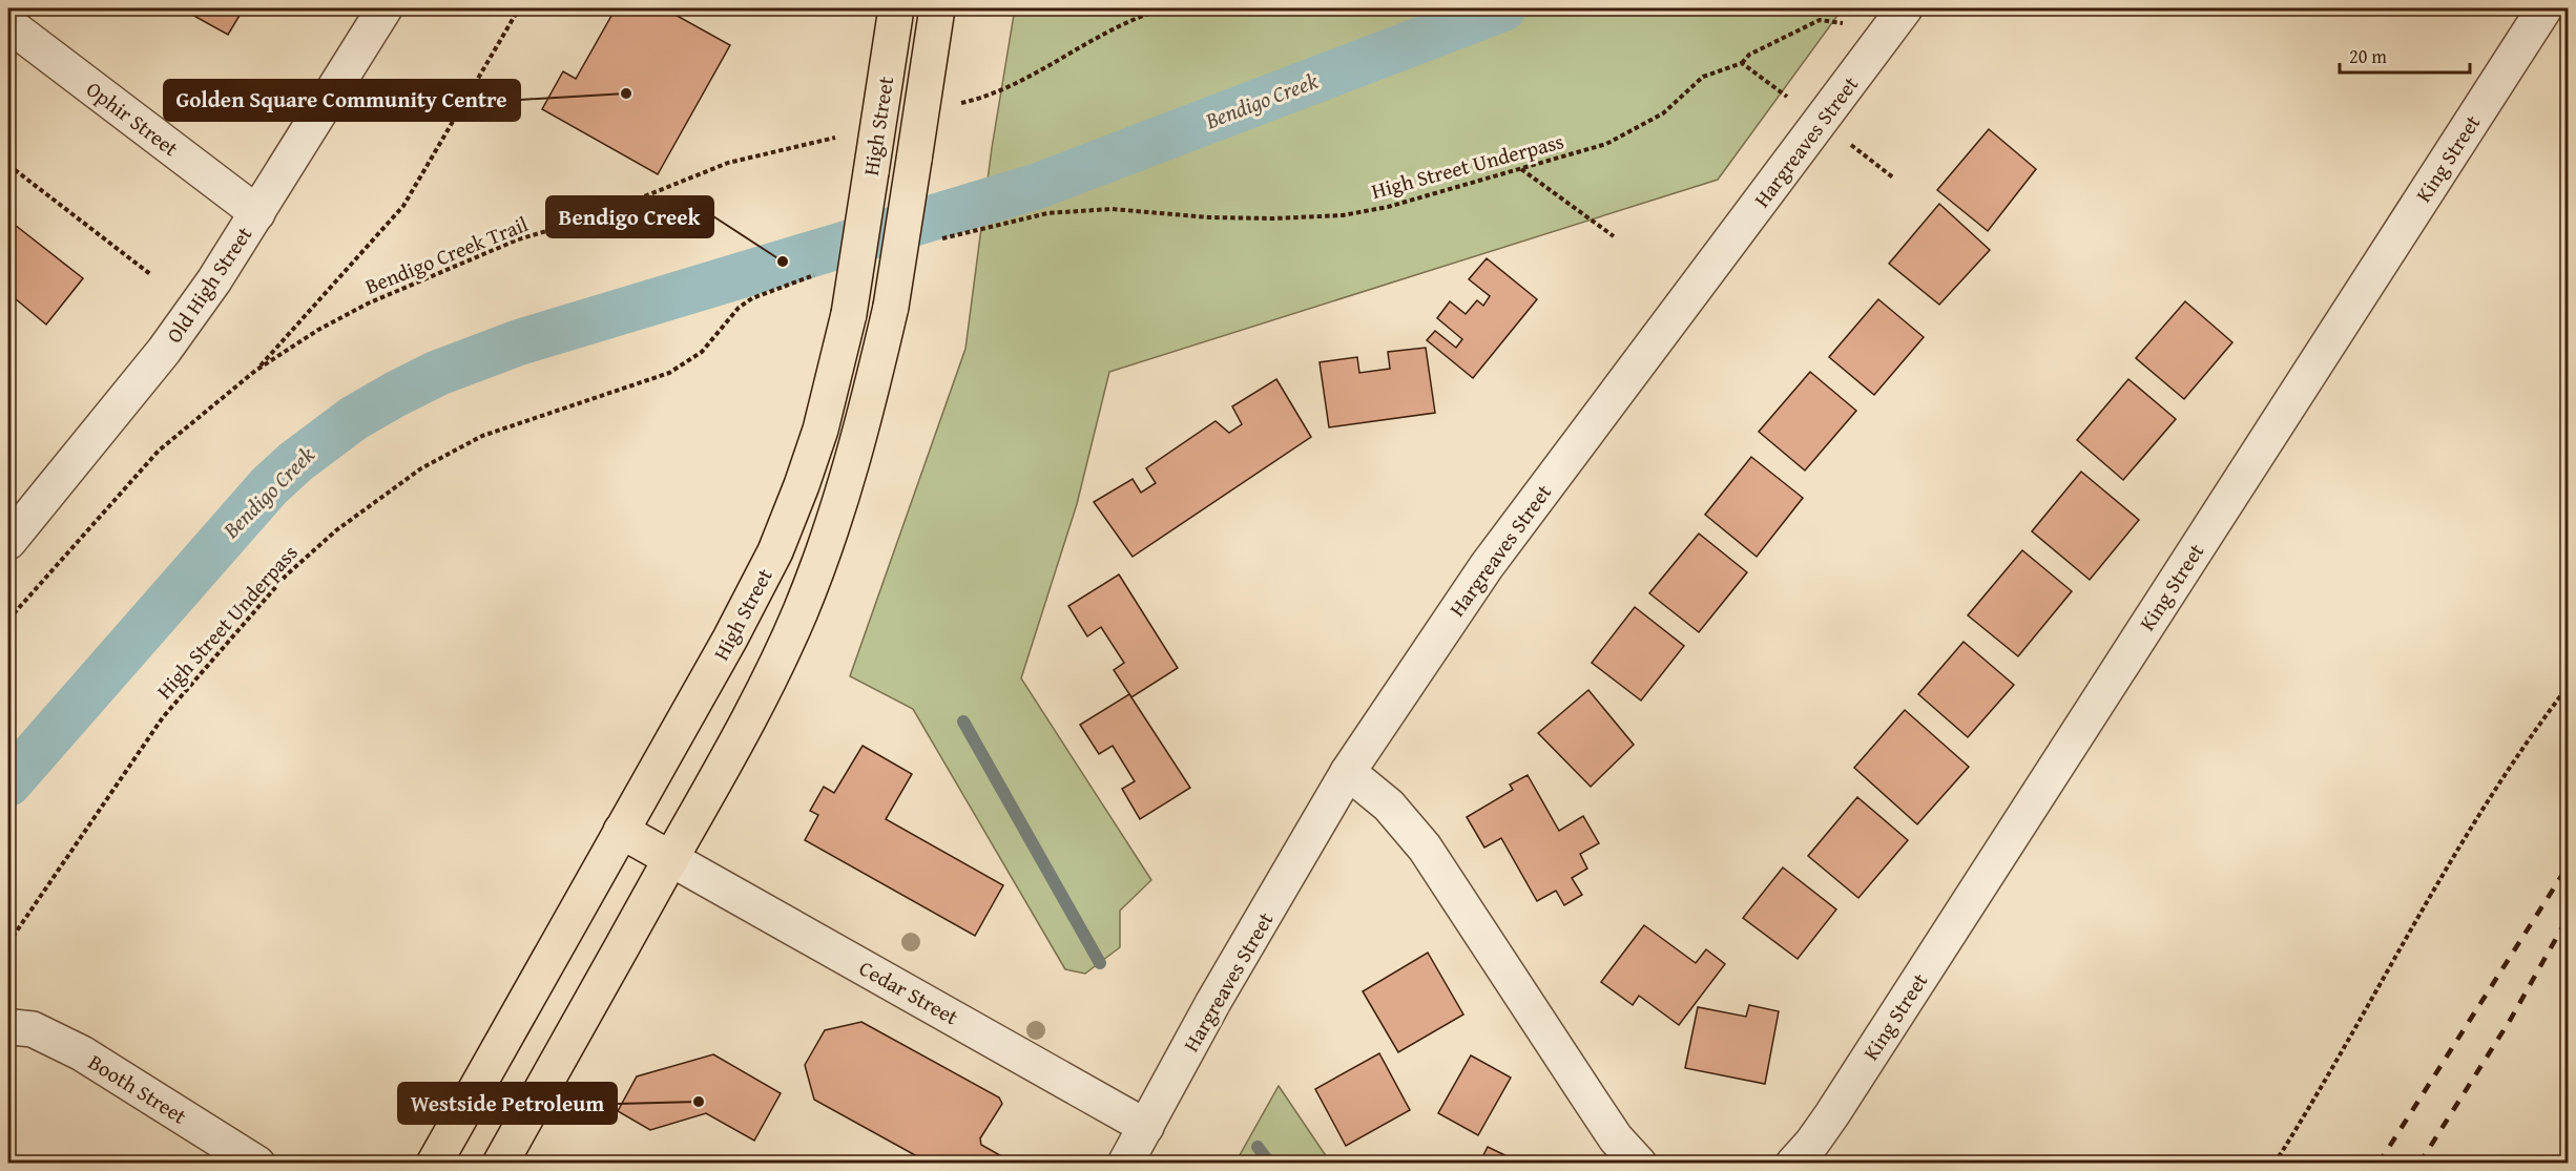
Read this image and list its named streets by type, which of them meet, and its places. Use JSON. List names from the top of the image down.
{
  "streets": {
    "highway": ["High Street"],
    "street": [
      "Ophir Street",
      "Hargreaves Street",
      "King Street",
      "Old High Street",
      "Cedar Street",
      "Booth Street"
    ],
    "path": ["High Street Underpass", "Bendigo Creek Trail"]
  },
  "crossings": [
    ["Ophir Street", "Old High Street"],
    ["High Street", "Bendigo Creek Trail"],
    ["High Street", "Cedar Street"],
    ["Hargreaves Street", "High Street Underpass"],
    ["Hargreaves Street", "Cedar Street"]
  ],
  "water": ["Bendigo Creek"],
  "places": ["Golden Square Community Centre", "Bendigo Creek", "Westside Petroleum"],
  "scale_bar": "20 m"
}
